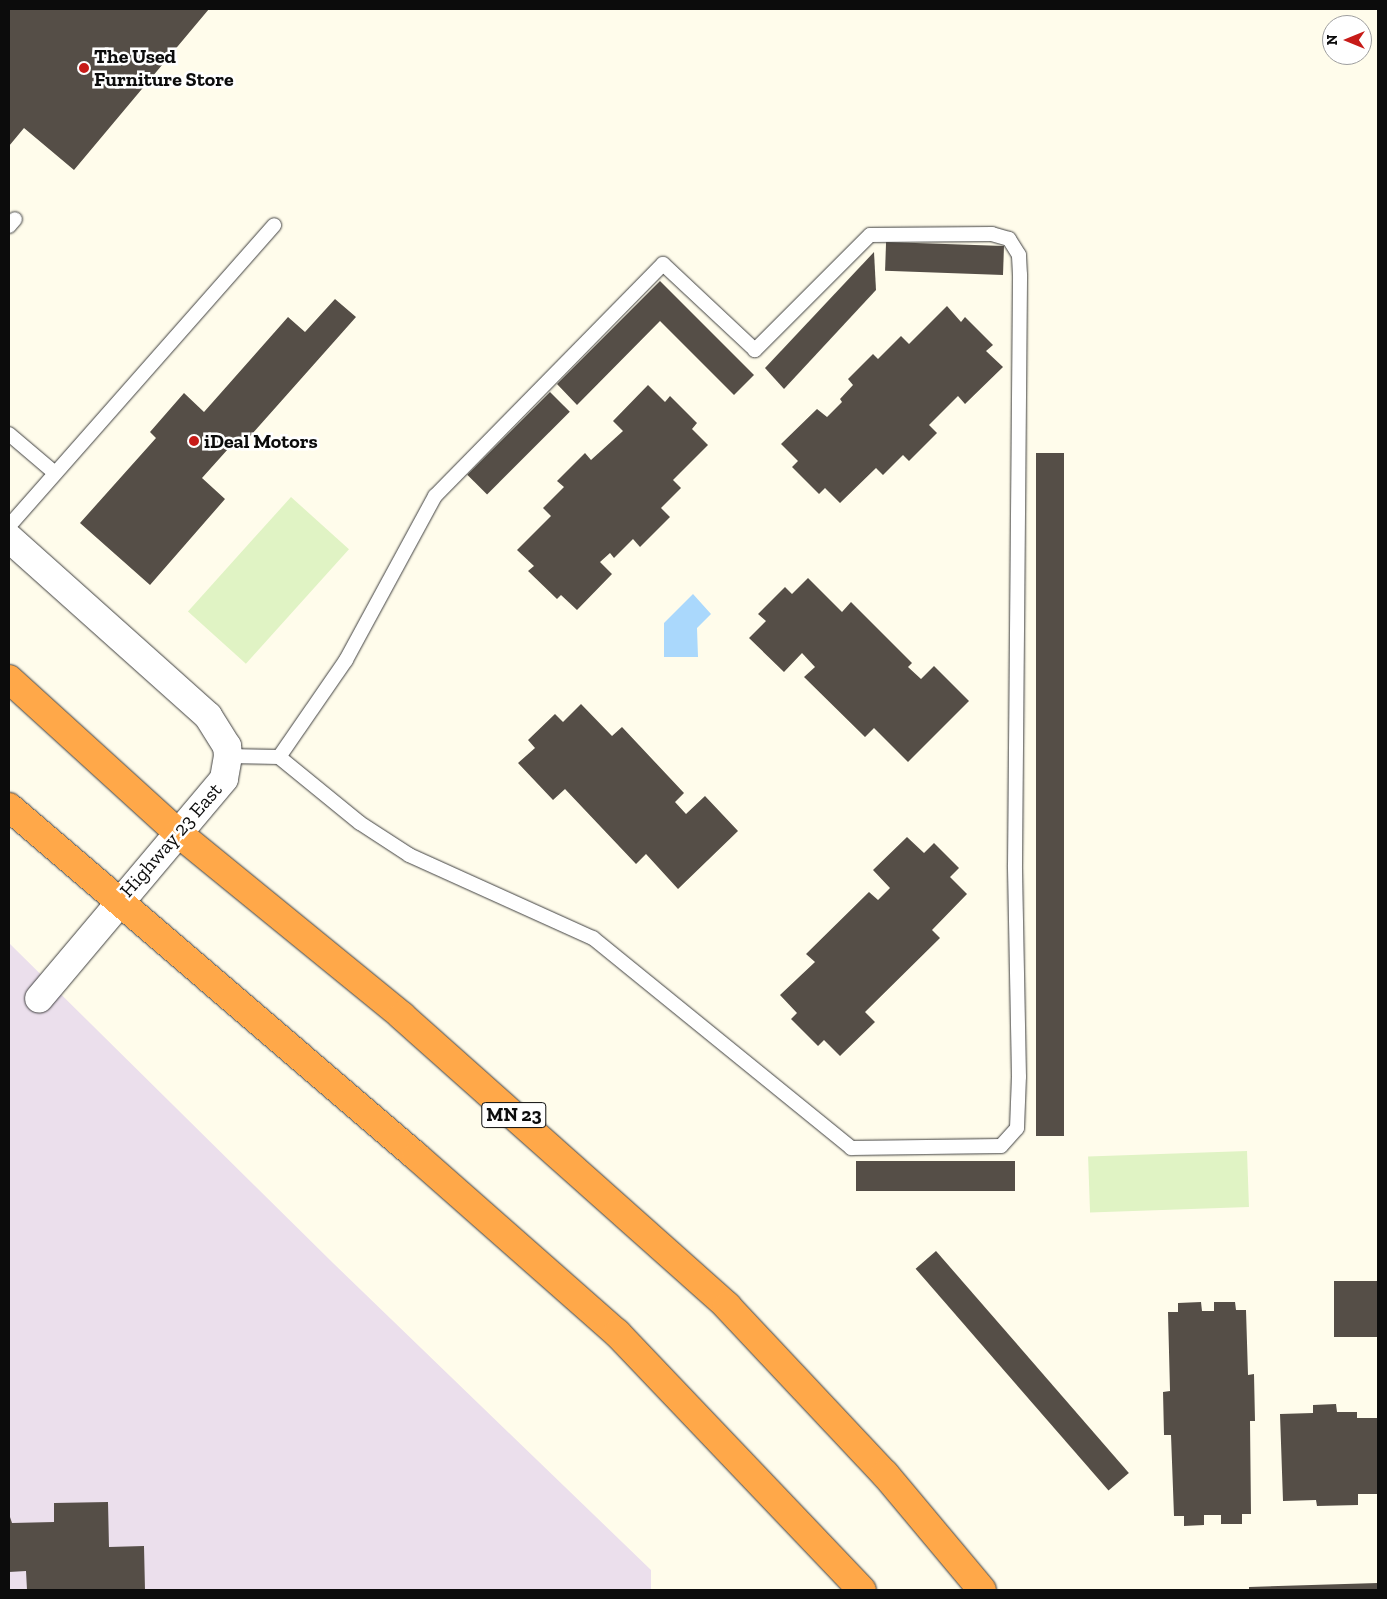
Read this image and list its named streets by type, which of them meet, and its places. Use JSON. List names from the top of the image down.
{
  "streets": {
    "highway": ["MN 23"],
    "street": ["Highway 23 East"]
  },
  "crossings": [
    ["Highway 23 East", "MN 23"]
  ],
  "places": ["The Used Furniture Store", "iDeal Motors"],
  "north": "left"
}
